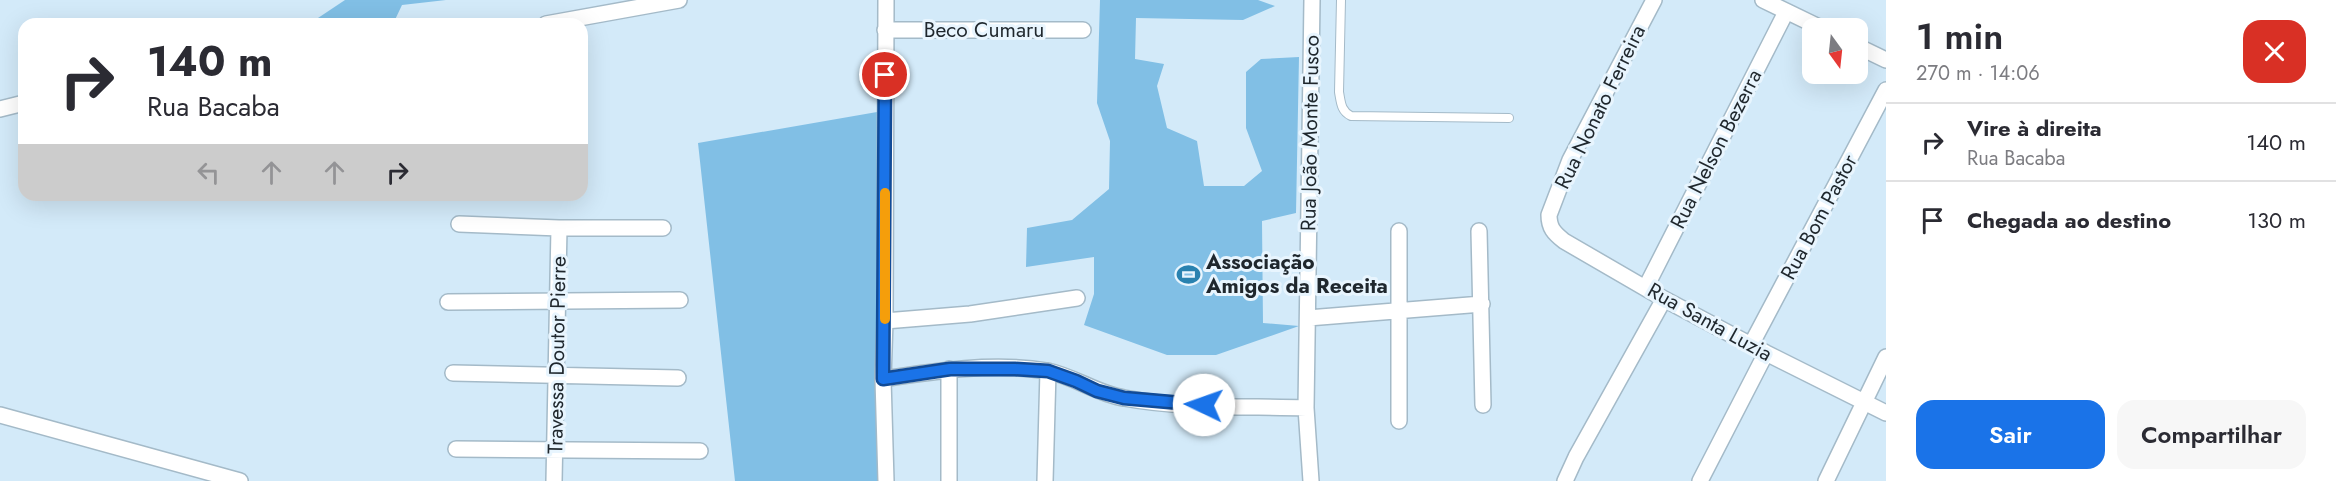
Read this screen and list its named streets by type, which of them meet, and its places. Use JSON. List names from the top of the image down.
{
  "streets": {
    "street": [
      "Beco Cumaru",
      "Rua Nonato Ferreira",
      "Rua João Monte Fusco",
      "Rua Nelson Bezerra",
      "Rua Bom Pastor",
      "Rua Santa Luzia",
      "Travessa Doutor Pierre"
    ]
  },
  "crossings": [
    ["Rua Nonato Ferreira", "Rua Santa Luzia"],
    ["Rua Nelson Bezerra", "Rua Santa Luzia"],
    ["Rua Bom Pastor", "Rua Santa Luzia"]
  ],
  "places": {
    "sports": ["Associação Amigos da Receita"]
  },
  "north": "bottom",
  "page": {
    "heading": ["1 min", "270 m · 14:06"],
    "turn": ["140 m", "Rua Bacaba"],
    "list": [
      {
        "name": "Vire à direita",
        "note": "Rua Bacaba",
        "value": "140 m"
      },
      {
        "name": "Chegada ao destino",
        "value": "130 m"
      }
    ],
    "buttons": ["Sair", "Compartilhar"]
  }
}
